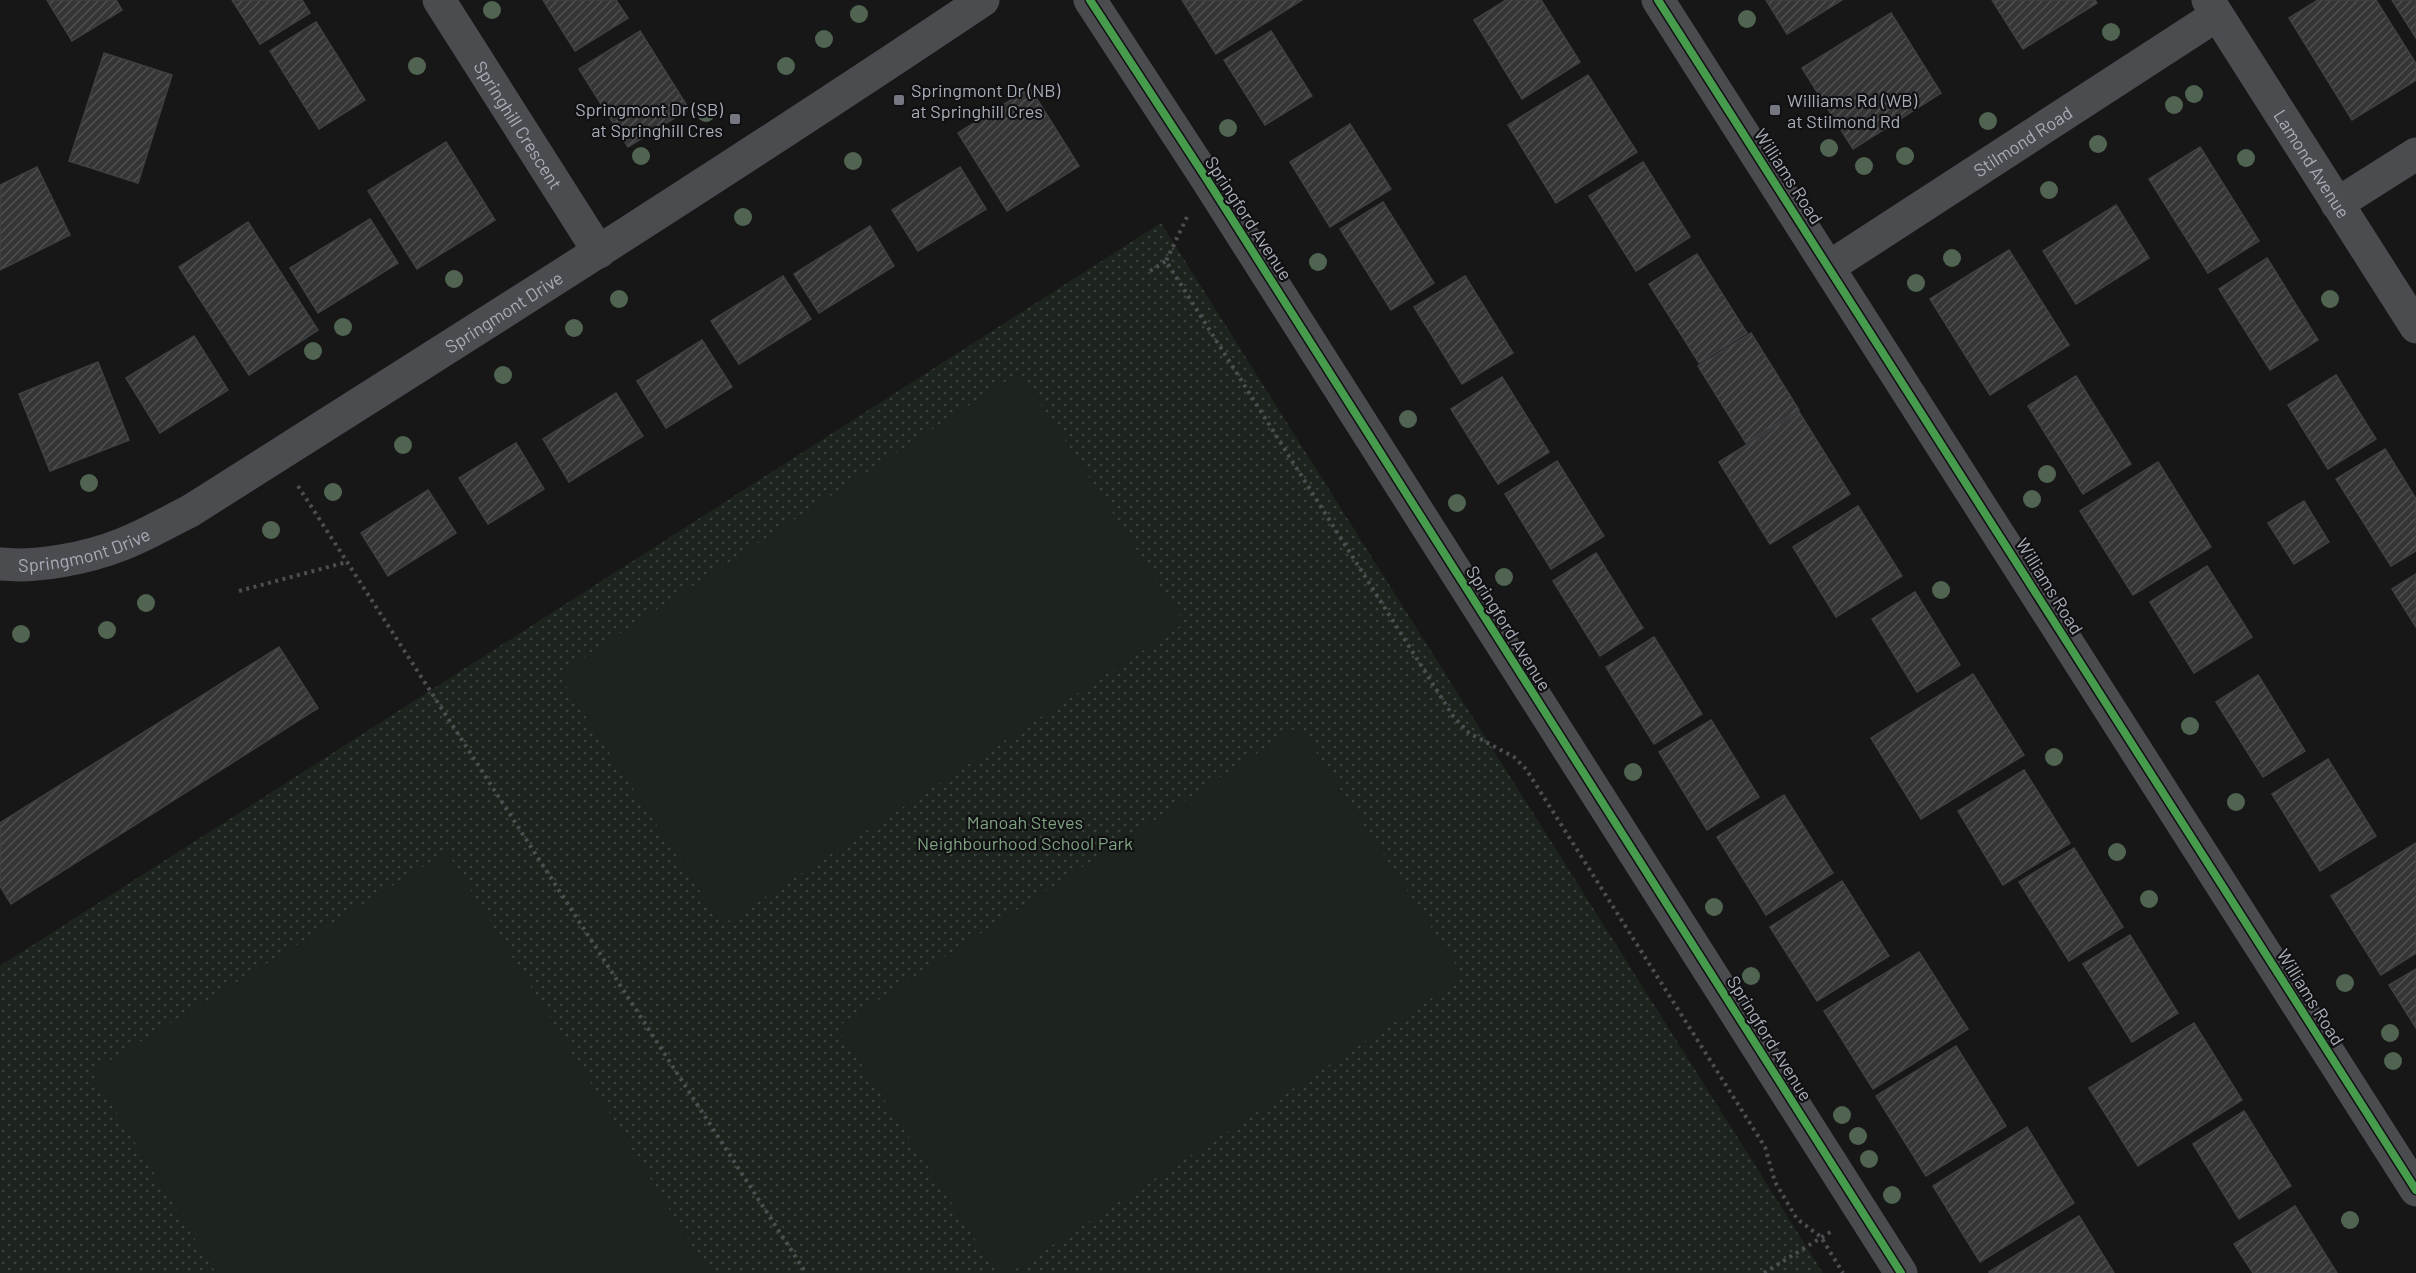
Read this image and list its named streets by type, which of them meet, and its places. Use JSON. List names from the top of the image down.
{
  "streets": {
    "street": [
      "Springhill Crescent",
      "Stilmond Road",
      "Lamond Avenue",
      "Williams Road",
      "Springford Avenue",
      "Springmont Drive"
    ]
  },
  "crossings": [
    ["Springhill Crescent", "Springmont Drive"],
    ["Stilmond Road", "Lamond Avenue"],
    ["Stilmond Road", "Williams Road"]
  ],
  "parks": ["Manoah Steves Neighbourhood School Park"],
  "places": {
    "transit": ["Springmont Dr (NB) at Springhill Cres", "Williams Rd (WB) at Stilmond Rd", "Springmont Dr (SB) at Springhill Cres"]
  }
}
